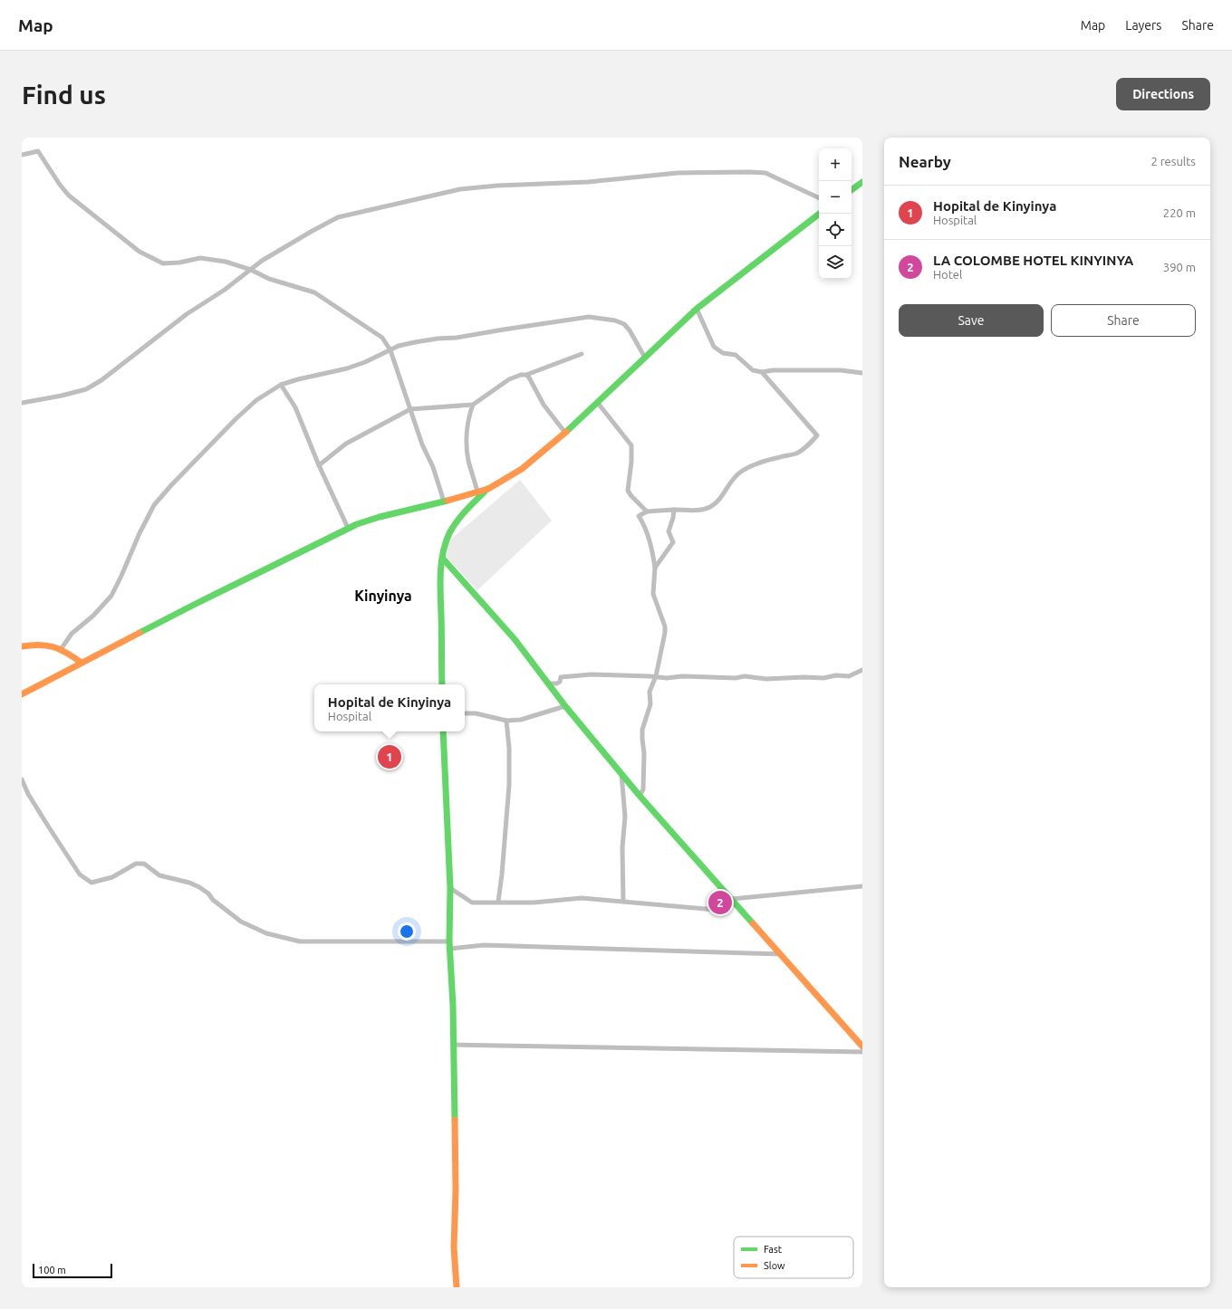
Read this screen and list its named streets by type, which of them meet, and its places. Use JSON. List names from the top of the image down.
{
  "districts": ["Kinyinya"],
  "legend": ["Fast", "Slow"],
  "scale_bar": "100 m",
  "page": {
    "header": "Map",
    "nav": ["Map", "Layers", "Share"],
    "buttons": [
      "Directions",
      ["Save", "Share"]
    ],
    "title": "Find us",
    "heading": ["Nearby", "2 results"],
    "map_buttons": ["+", "−"],
    "list": [
      {
        "mark": "1",
        "name": "Hopital de Kinyinya",
        "note": "Hospital",
        "value": "220 m"
      },
      {
        "mark": "2",
        "name": "LA COLOMBE HOTEL KINYINYA",
        "note": "Hotel",
        "value": "390 m"
      }
    ],
    "popup": ["Hopital de Kinyinya", "Hospital"],
    "pins": ["1", "2"],
    "scale": "100 m"
  }
}
